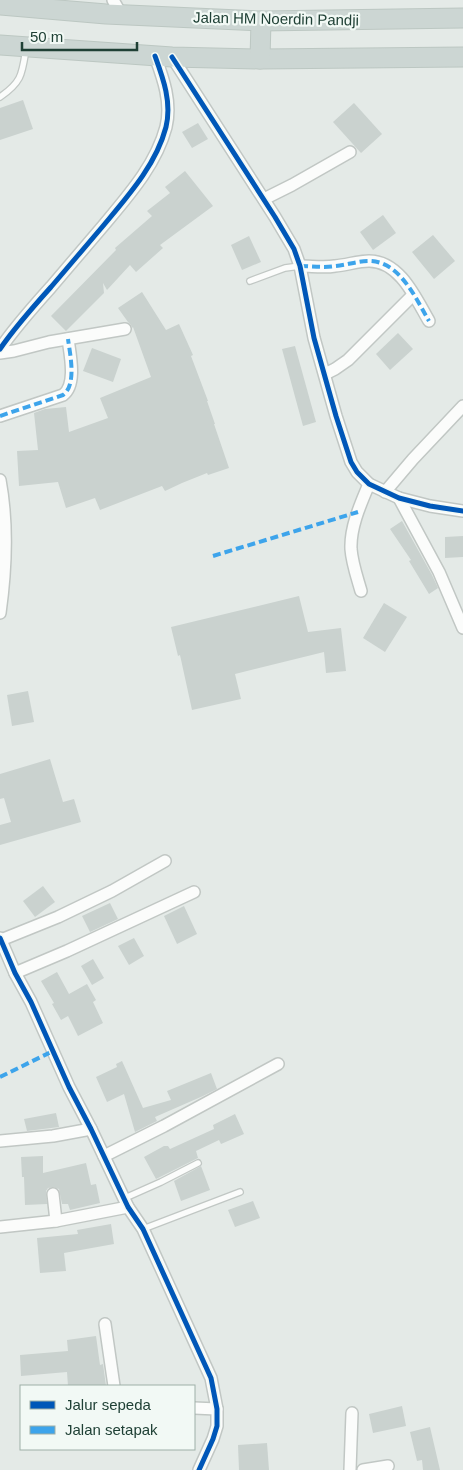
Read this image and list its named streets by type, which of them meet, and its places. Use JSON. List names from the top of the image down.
{
  "streets": {
    "main road": ["Jalan HM Noerdin Pandji"]
  },
  "legend": ["Jalur sepeda", "Jalan setapak"],
  "scale_bar": "50 m"
}
